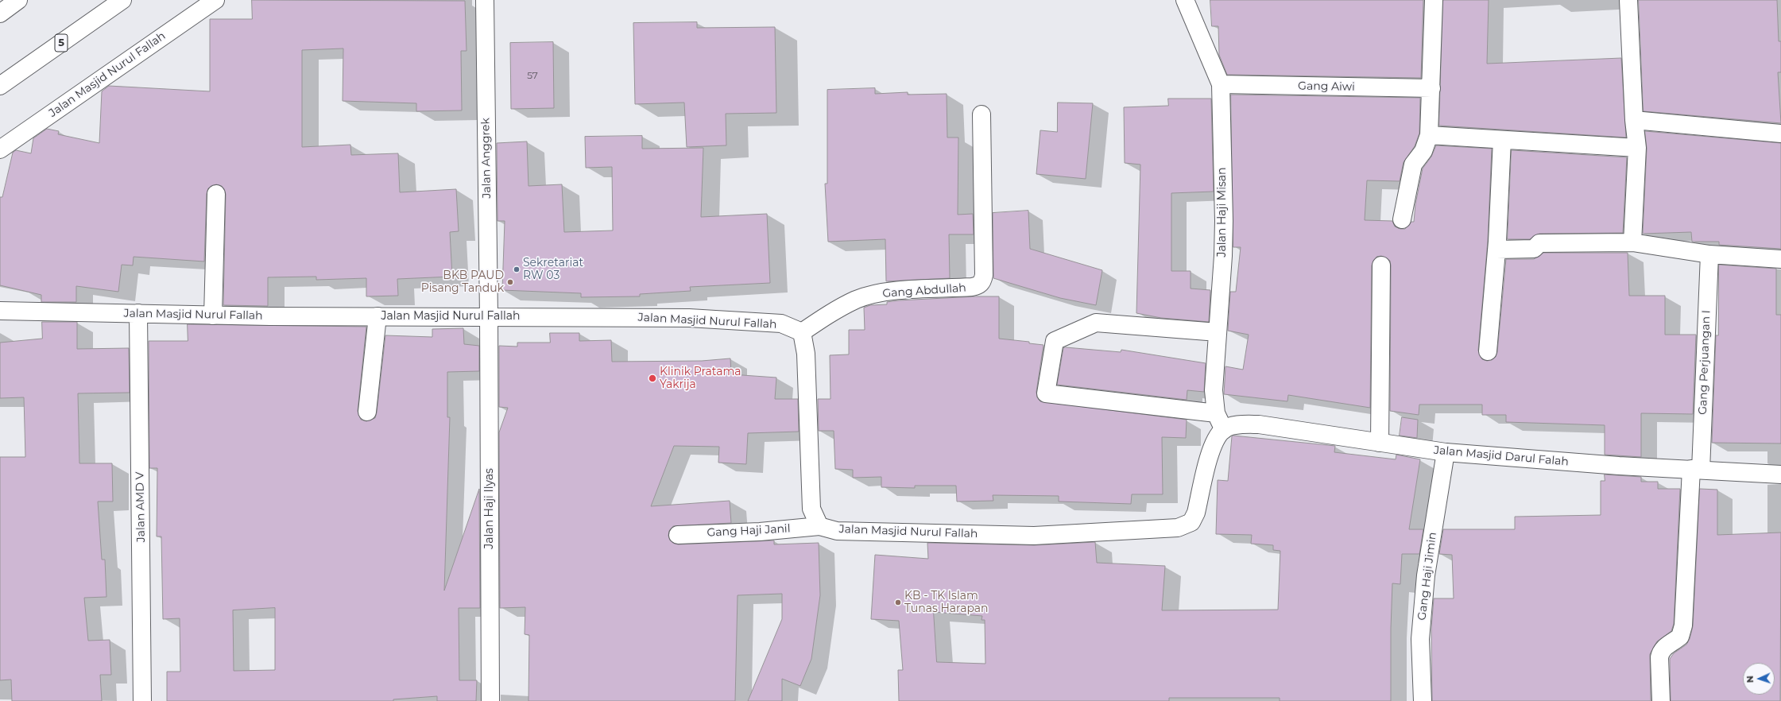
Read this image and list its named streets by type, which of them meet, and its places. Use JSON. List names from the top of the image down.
{
  "streets": {
    "main road": [
      "5",
      "Jalan Masjid Nurul Fallah",
      "Gang Aiwi",
      "Jalan Anggrek",
      "Jalan Haji Misan",
      "Gang Abdullah",
      "Gang Perjuangan I",
      "Jalan Masjid Darul Falah",
      "Jalan AMD V",
      "Jalan Haji Ilyas",
      "Gang Haji Janil",
      "Gang Haji Jimin"
    ]
  },
  "crossings": [
    ["Jalan Masjid Nurul Fallah", "Jalan Anggrek"],
    ["Jalan Masjid Nurul Fallah", "Jalan Haji Misan"],
    ["Jalan Masjid Nurul Fallah", "Gang Abdullah"],
    ["Jalan Masjid Nurul Fallah", "Jalan Masjid Darul Falah"],
    ["Jalan Masjid Nurul Fallah", "Jalan AMD V"],
    ["Jalan Masjid Nurul Fallah", "Jalan Haji Ilyas"],
    ["Jalan Masjid Nurul Fallah", "Gang Haji Janil"],
    ["Gang Aiwi", "Jalan Haji Misan"],
    ["Jalan Anggrek", "Jalan Haji Ilyas"],
    ["Jalan Haji Misan", "Jalan Masjid Darul Falah"],
    ["Gang Perjuangan I", "Jalan Masjid Darul Falah"],
    ["Jalan Masjid Darul Falah", "Gang Haji Jimin"]
  ],
  "places": [
    "Sekretariat RW 03",
    "BKB PAUD Pisang Tanduk",
    "Klinik Pratama Yakrija",
    "KB - TK Islam Tunas Harapan"
  ],
  "house_numbers": ["57"],
  "north": "left"
}
